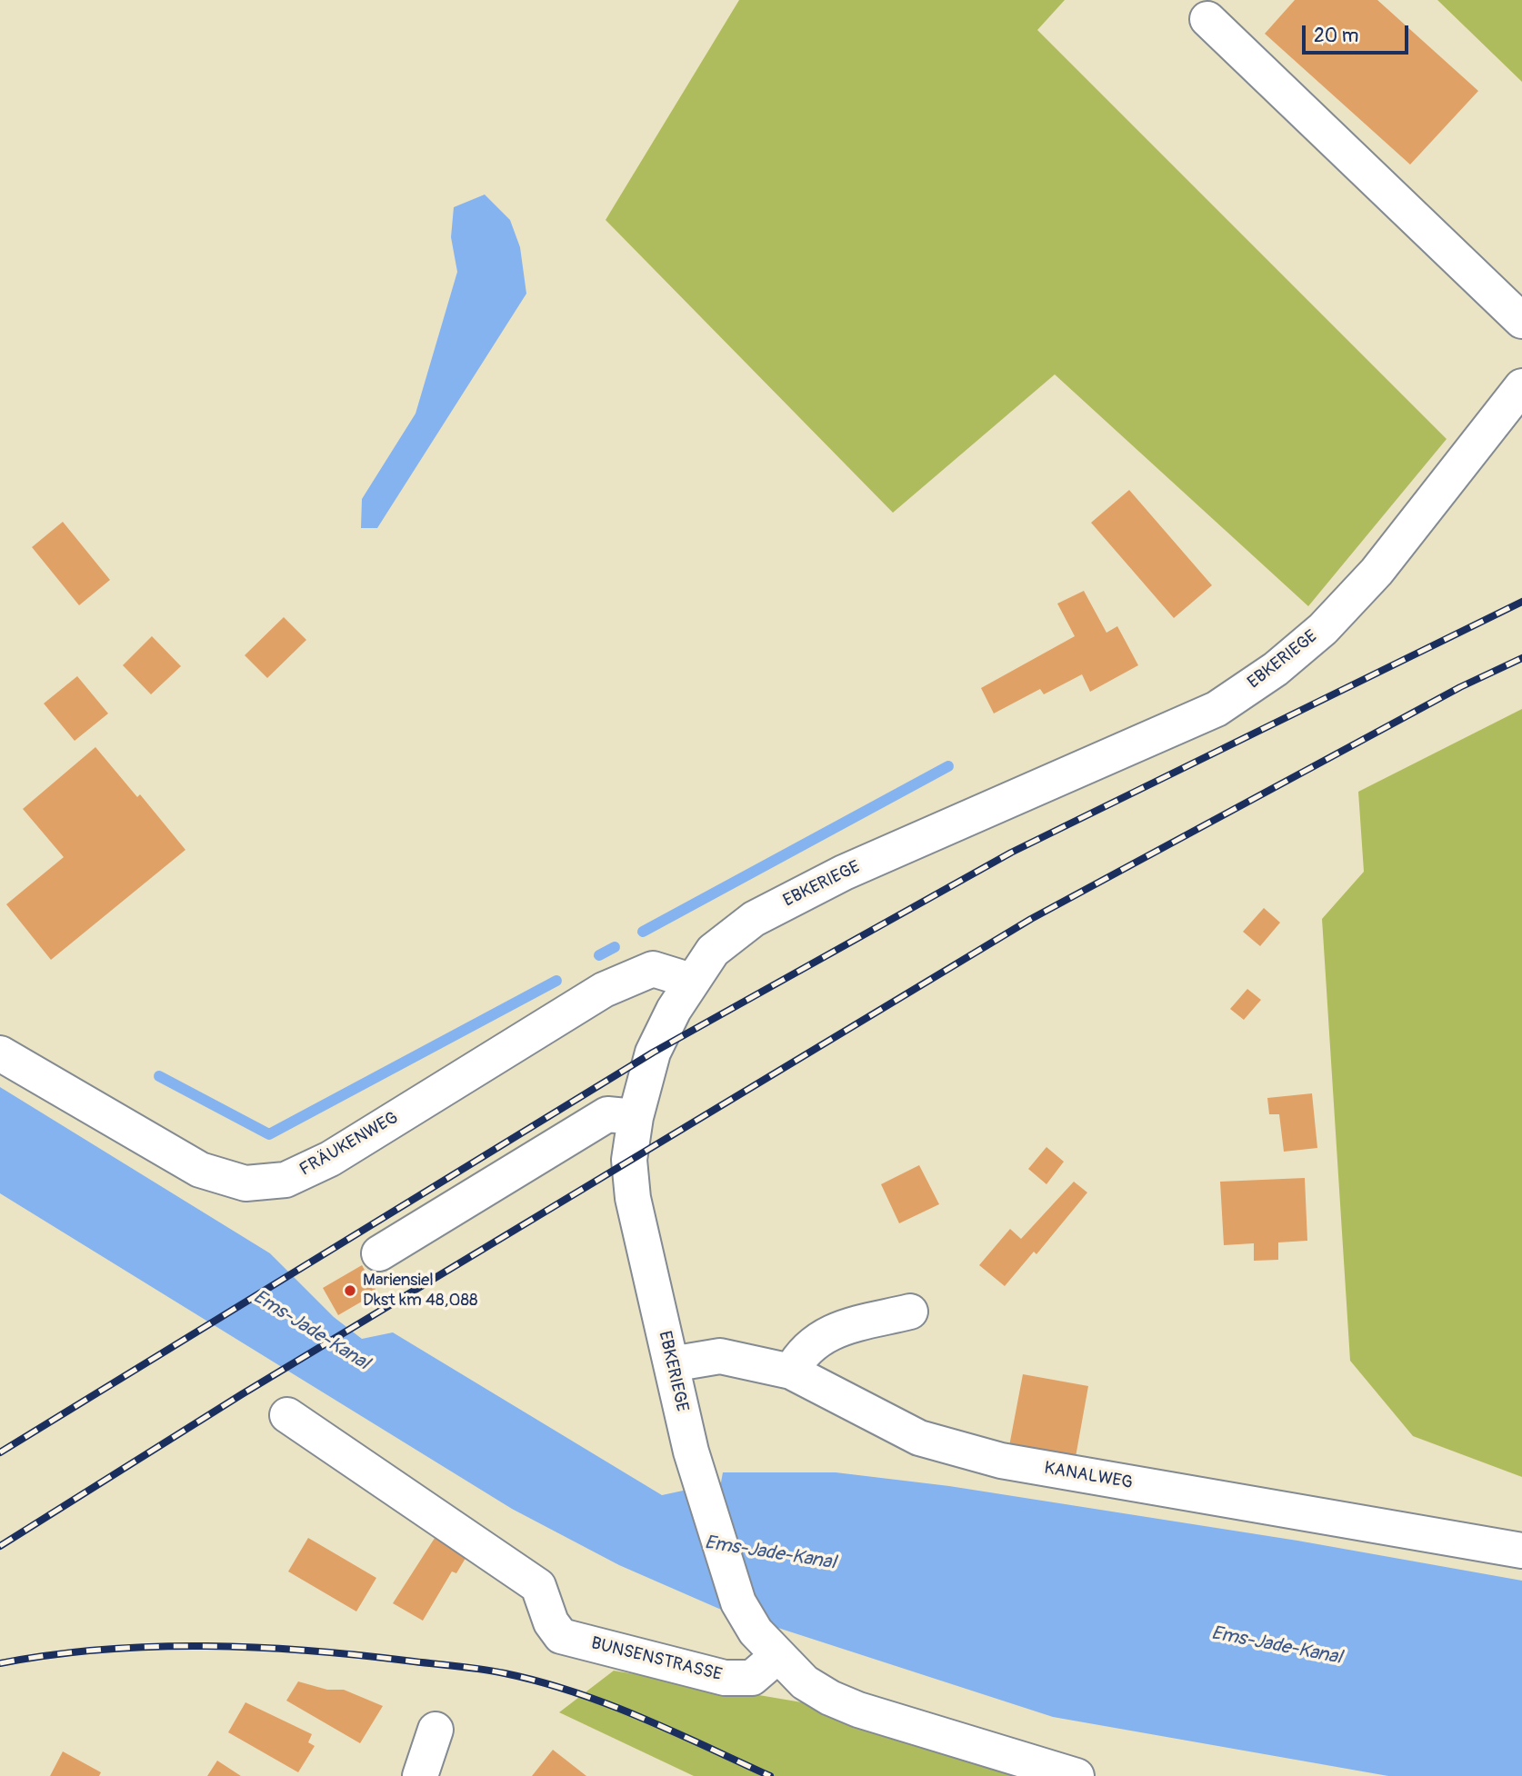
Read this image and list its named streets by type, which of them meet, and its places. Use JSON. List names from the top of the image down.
{
  "streets": {
    "street": [
      "EBKERIEGE",
      "FRÄUKENWEG",
      "KANALWEG",
      "BUNSENSTRASSE"
    ]
  },
  "crossings": [
    ["EBKERIEGE", "FRÄUKENWEG"],
    ["EBKERIEGE", "KANALWEG"],
    ["EBKERIEGE", "BUNSENSTRASSE"]
  ],
  "water": ["Ems-Jade-Kanal"],
  "places": ["Mariensiel Dkst km 48,088"],
  "scale_bar": "20 m"
}
